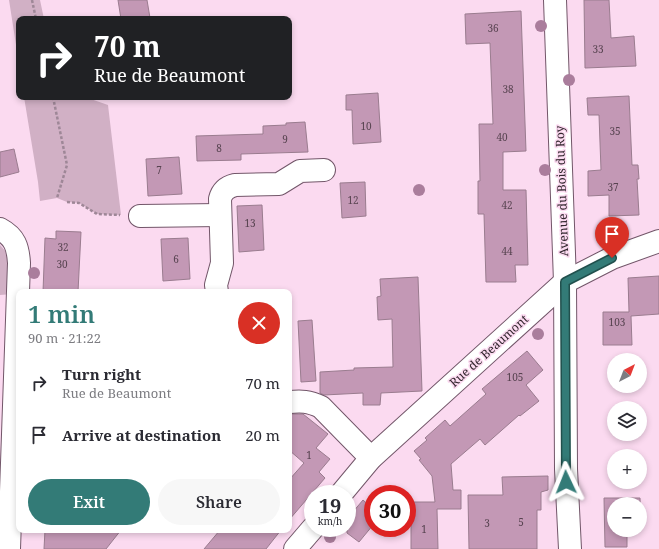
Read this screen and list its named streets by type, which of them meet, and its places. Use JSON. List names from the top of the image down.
{
  "streets": {
    "street": ["Avenue du Bois du Roy", "Rue de Beaumont"]
  },
  "crossings": [
    ["Avenue du Bois du Roy", "Rue de Beaumont"]
  ],
  "house_numbers": [
    "36",
    "33",
    "38",
    "10",
    "35",
    "40",
    "9",
    "8",
    "7",
    "37",
    "12",
    "42",
    "13",
    "32",
    "44",
    "6",
    "30",
    "103",
    "105",
    "1",
    "5",
    "3",
    "1"
  ],
  "north": "top right",
  "page": {
    "turn": ["70 m", "Rue de Beaumont"],
    "heading": ["1 min", "90 m · 21:22"],
    "map_buttons": ["+", "−"],
    "list": [
      {
        "name": "Turn right",
        "note": "Rue de Beaumont",
        "value": "70 m"
      },
      {
        "name": "Arrive at destination",
        "value": "20 m"
      }
    ],
    "buttons": ["Exit", "Share"],
    "speed": "19 km/h",
    "limit": "30"
  }
}
